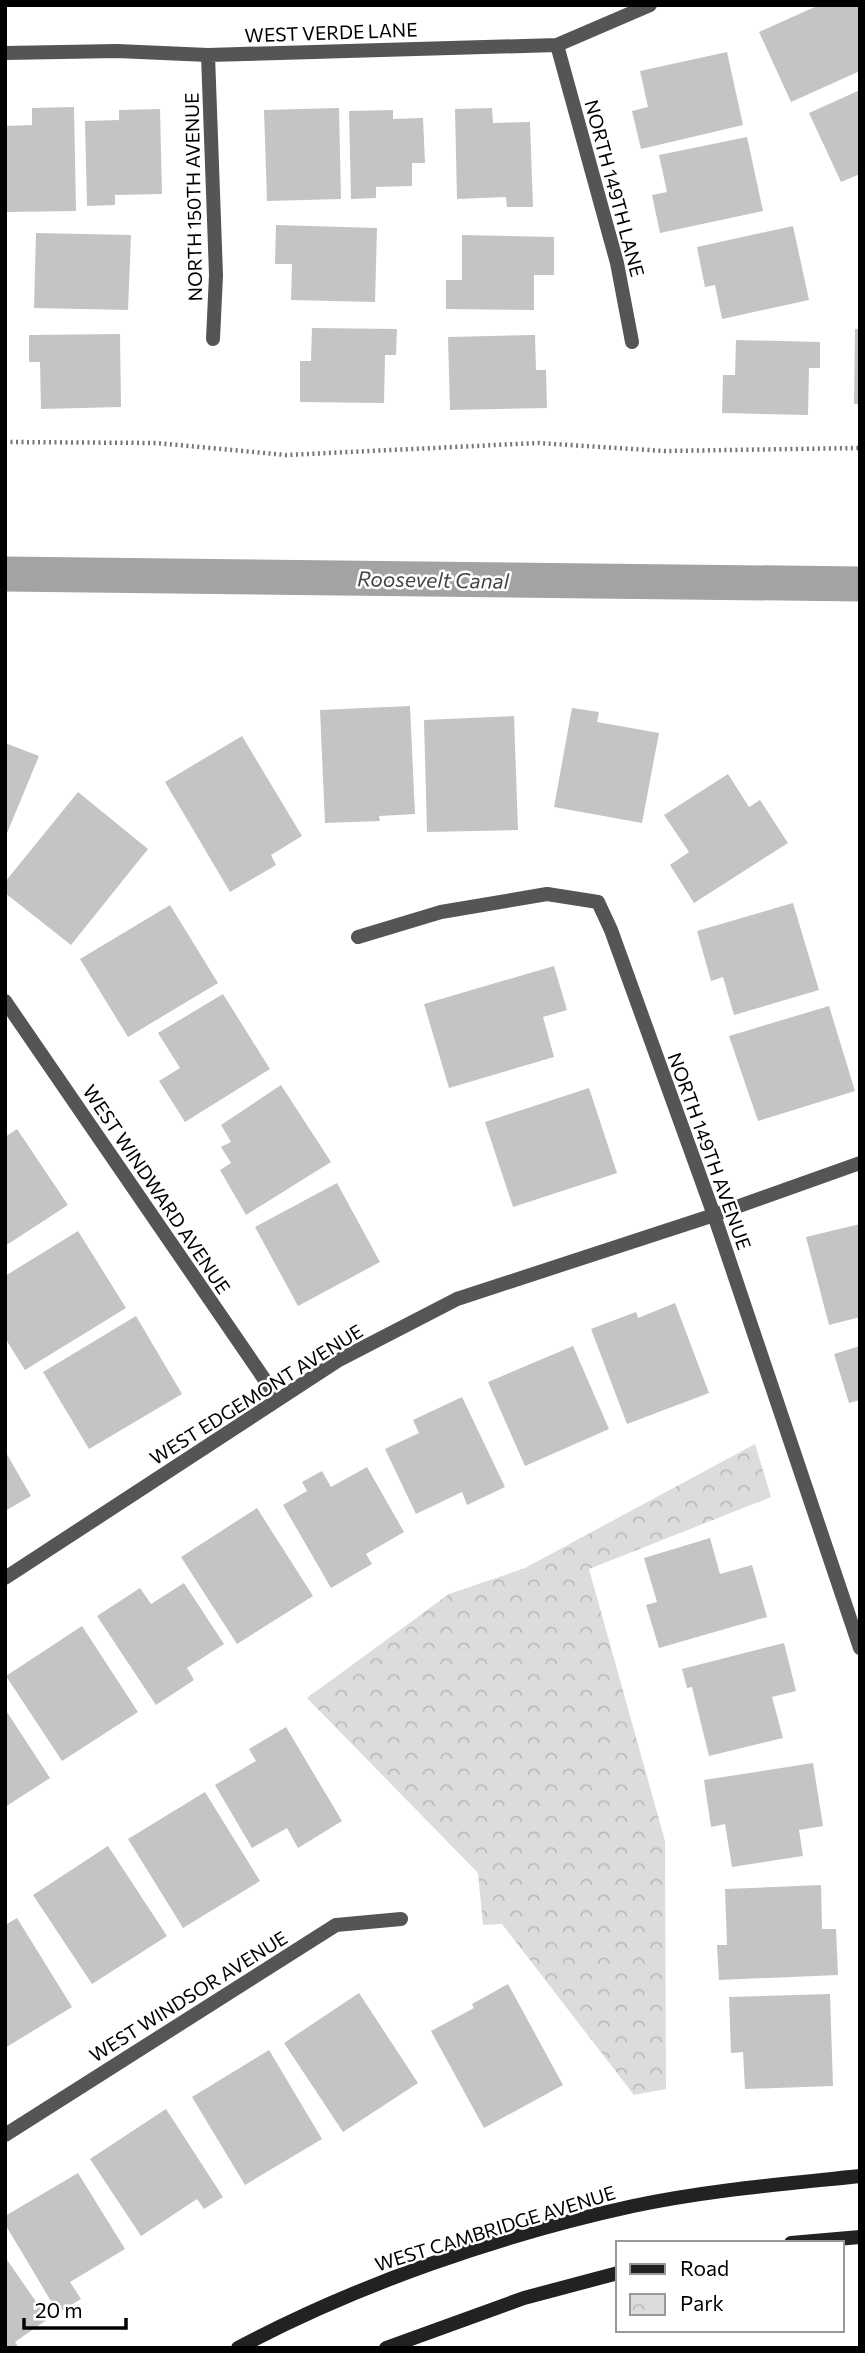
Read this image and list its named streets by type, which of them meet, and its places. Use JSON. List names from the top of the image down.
{
  "streets": {
    "street": [
      "WEST VERDE LANE",
      "NORTH 149TH LANE",
      "NORTH 150TH AVENUE",
      "NORTH 149TH AVENUE",
      "WEST WINDWARD AVENUE",
      "WEST EDGEMONT AVENUE",
      "WEST WINDSOR AVENUE",
      "WEST CAMBRIDGE AVENUE"
    ]
  },
  "crossings": [
    ["WEST VERDE LANE", "NORTH 149TH LANE"],
    ["WEST VERDE LANE", "NORTH 150TH AVENUE"],
    ["NORTH 149TH AVENUE", "WEST EDGEMONT AVENUE"],
    ["WEST WINDWARD AVENUE", "WEST EDGEMONT AVENUE"]
  ],
  "water": ["Roosevelt Canal"],
  "legend": ["Road", "Park"],
  "scale_bar": "20 m"
}
